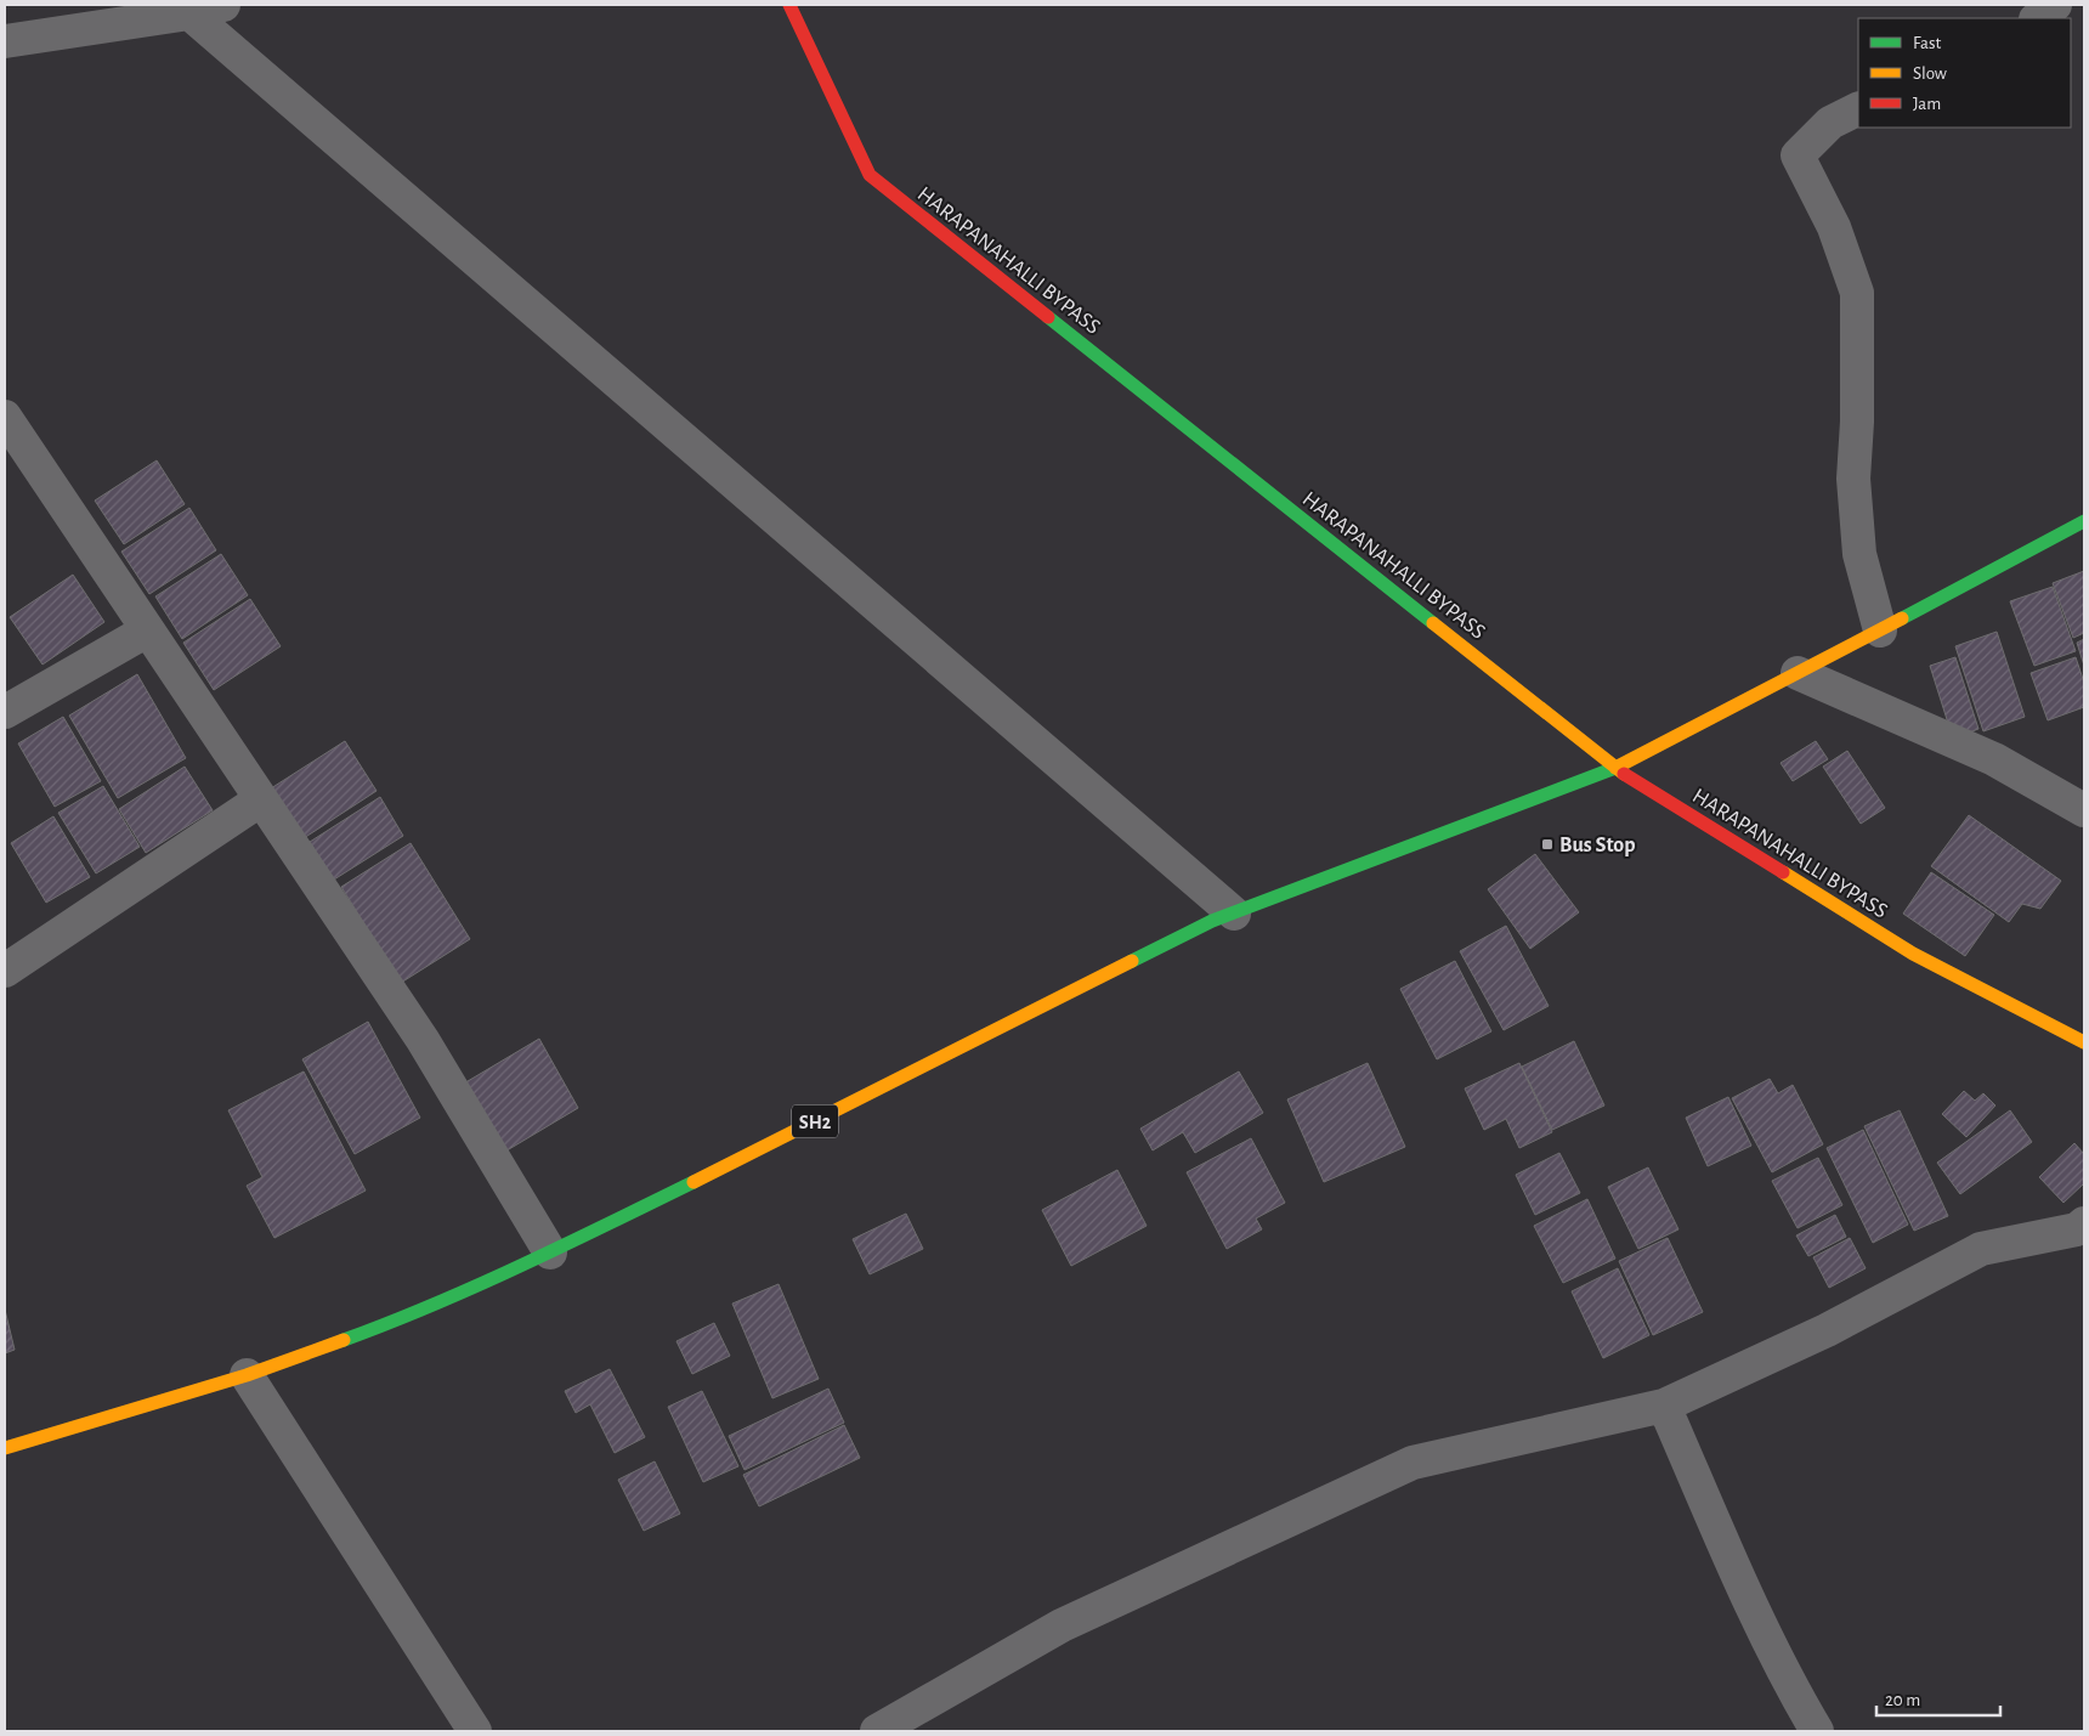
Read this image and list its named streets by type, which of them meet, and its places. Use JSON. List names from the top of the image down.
{
  "streets": {
    "main road": ["HARAPANAHALLI BYPASS", "SH2"]
  },
  "crossings": [
    ["HARAPANAHALLI BYPASS", "SH2"]
  ],
  "places": {
    "transit": ["Bus Stop"]
  },
  "legend": ["Fast", "Slow", "Jam"],
  "scale_bar": "20 m"
}
